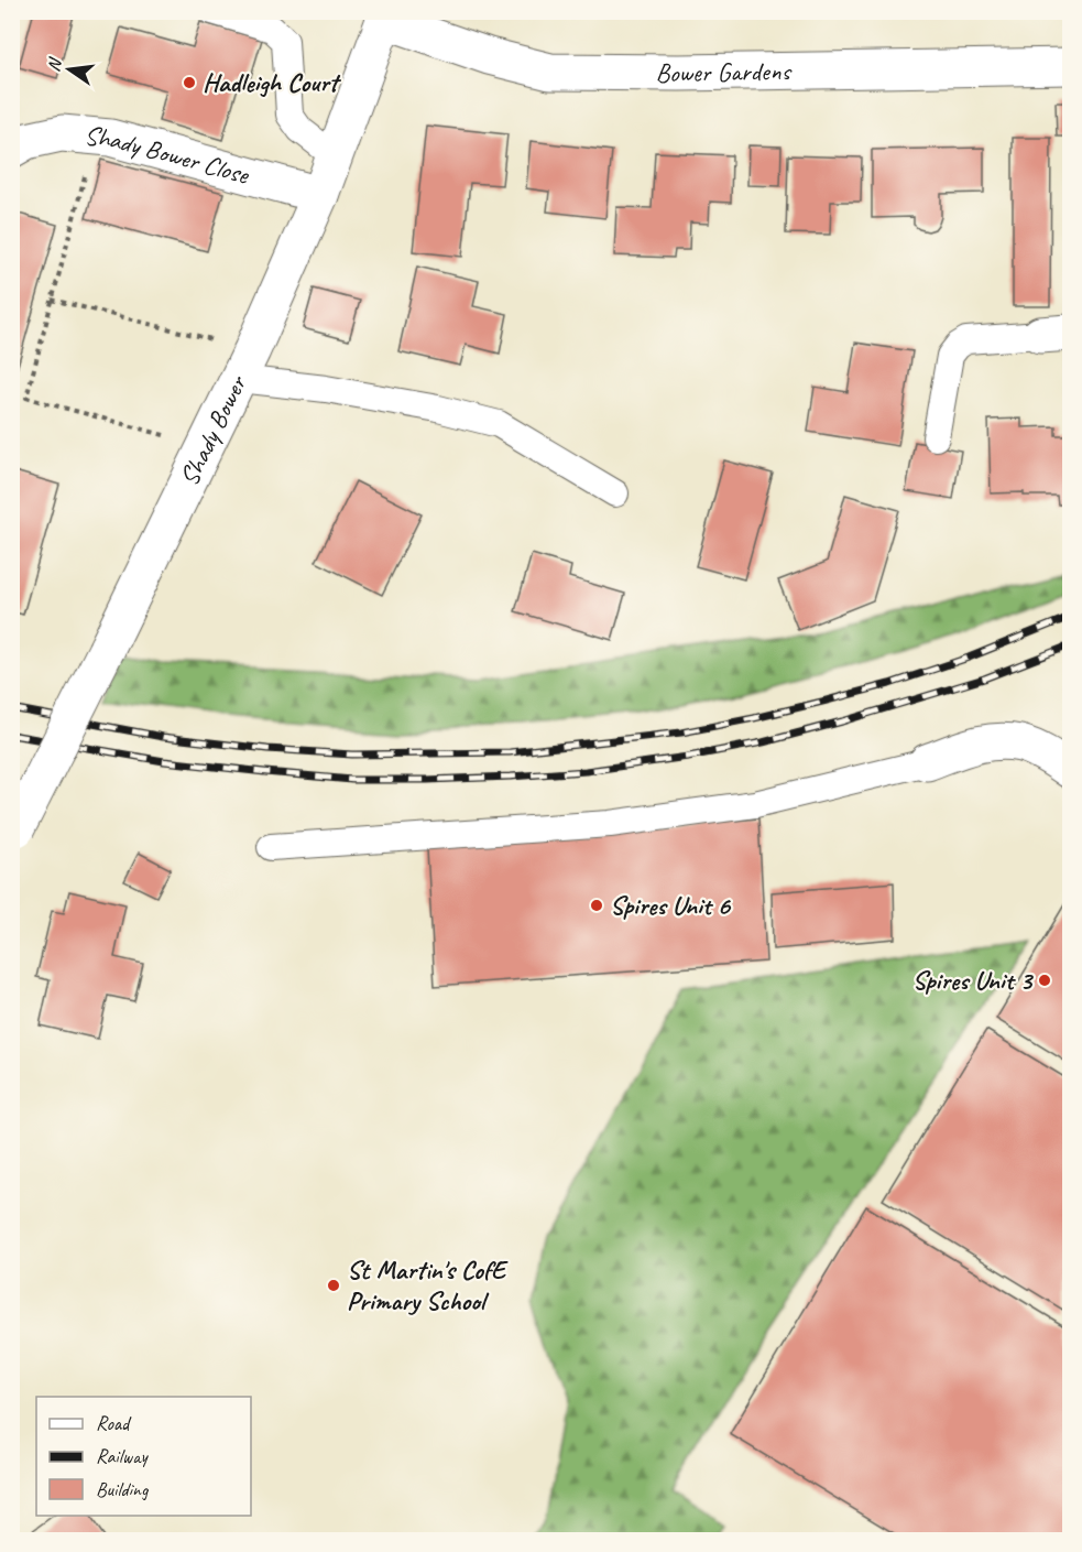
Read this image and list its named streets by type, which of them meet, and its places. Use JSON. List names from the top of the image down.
{
  "streets": {
    "street": ["Bower Gardens", "Shady Bower Close", "Shady Bower"]
  },
  "crossings": [
    ["Bower Gardens", "Shady Bower"],
    ["Shady Bower Close", "Shady Bower"]
  ],
  "places": [
    "Hadleigh Court",
    "Spires Unit 6",
    "Spires Unit 3",
    "St Martin's CofE Primary School"
  ],
  "legend": ["Road", "Railway", "Building"],
  "north": "left"
}
